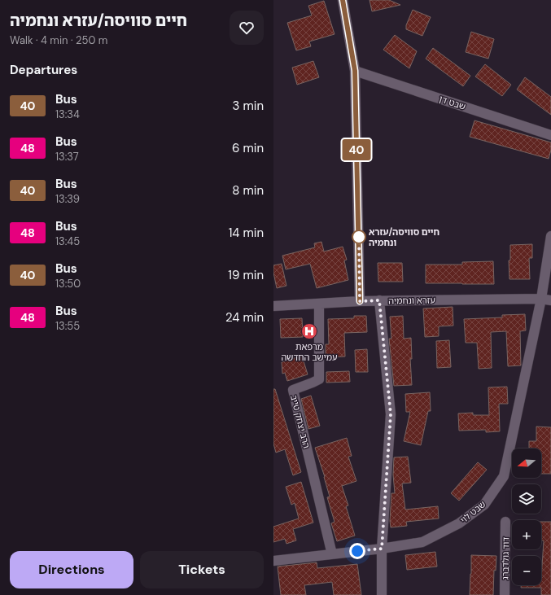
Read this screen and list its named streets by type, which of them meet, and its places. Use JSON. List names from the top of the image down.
{
  "streets": {
    "street": [
      "שבט דן",
      "עזרא ונחמיה",
      "הרב יצחק טייב",
      "שבט לוי",
      "דוד גולדברג"
    ]
  },
  "crossings": [
    ["עזרא ונחמיה", "הרב יצחק טייב"],
    ["עזרא ונחמיה", "שבט לוי"],
    ["הרב יצחק טייב", "שבט לוי"]
  ],
  "places": {
    "other": ["חיים סוויסה/עזרא ונחמיה"],
    "hospital": ["מרפאת עמישב החדשה"]
  },
  "lines": ["bus line 40"],
  "north": "left",
  "page": {
    "heading": [
      ["חיים סוויסה/עזרא ונחמיה", "Walk · 4 min · 250 m"],
      "Departures"
    ],
    "on_map": "40",
    "list": [
      {
        "mark": "40",
        "name": "Bus",
        "note": "13:34",
        "value": "3 min"
      },
      {
        "mark": "48",
        "name": "Bus",
        "note": "13:37",
        "value": "6 min"
      },
      {
        "mark": "40",
        "name": "Bus",
        "note": "13:39",
        "value": "8 min"
      },
      {
        "mark": "48",
        "name": "Bus",
        "note": "13:45",
        "value": "14 min"
      },
      {
        "mark": "40",
        "name": "Bus",
        "note": "13:50",
        "value": "19 min"
      },
      {
        "mark": "48",
        "name": "Bus",
        "note": "13:55",
        "value": "24 min"
      }
    ],
    "map_buttons": ["+", "−"],
    "buttons": ["Directions", "Tickets"]
  }
}
